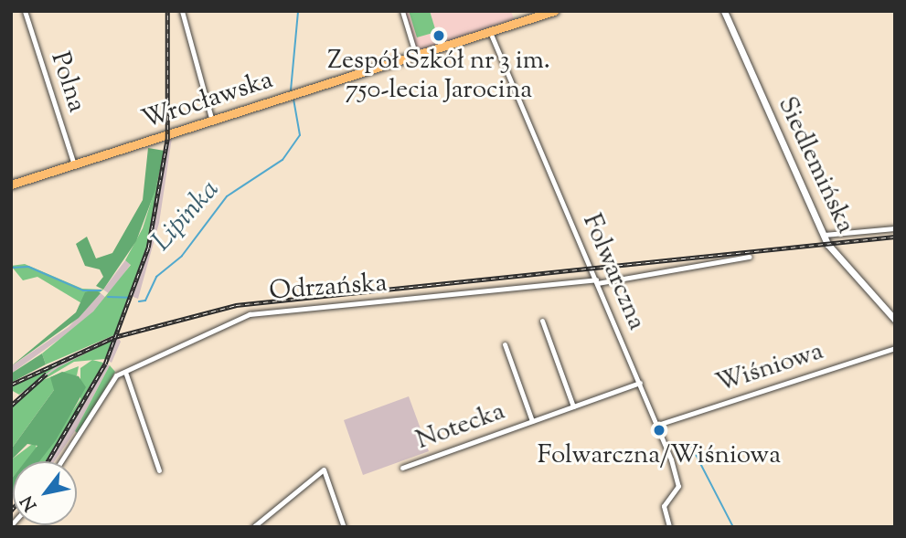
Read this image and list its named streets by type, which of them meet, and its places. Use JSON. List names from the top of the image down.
{
  "streets": {
    "main road": ["Wrocławska"],
    "street": [
      "Polna",
      "Siedlemińska",
      "Folwarczna",
      "Odrzańska",
      "Wiśniowa",
      "Notecka"
    ]
  },
  "crossings": [
    ["Polna", "Wrocławska"],
    ["Wrocławska", "Folwarczna"],
    ["Folwarczna", "Odrzańska"],
    ["Folwarczna", "Wiśniowa"],
    ["Folwarczna", "Notecka"]
  ],
  "water": ["Lipinka"],
  "places": ["Zespół Szkół nr 3 im. 750-lecia Jarocina", "Folwarczna/Wiśniowa"],
  "north": "bottom left"
}
